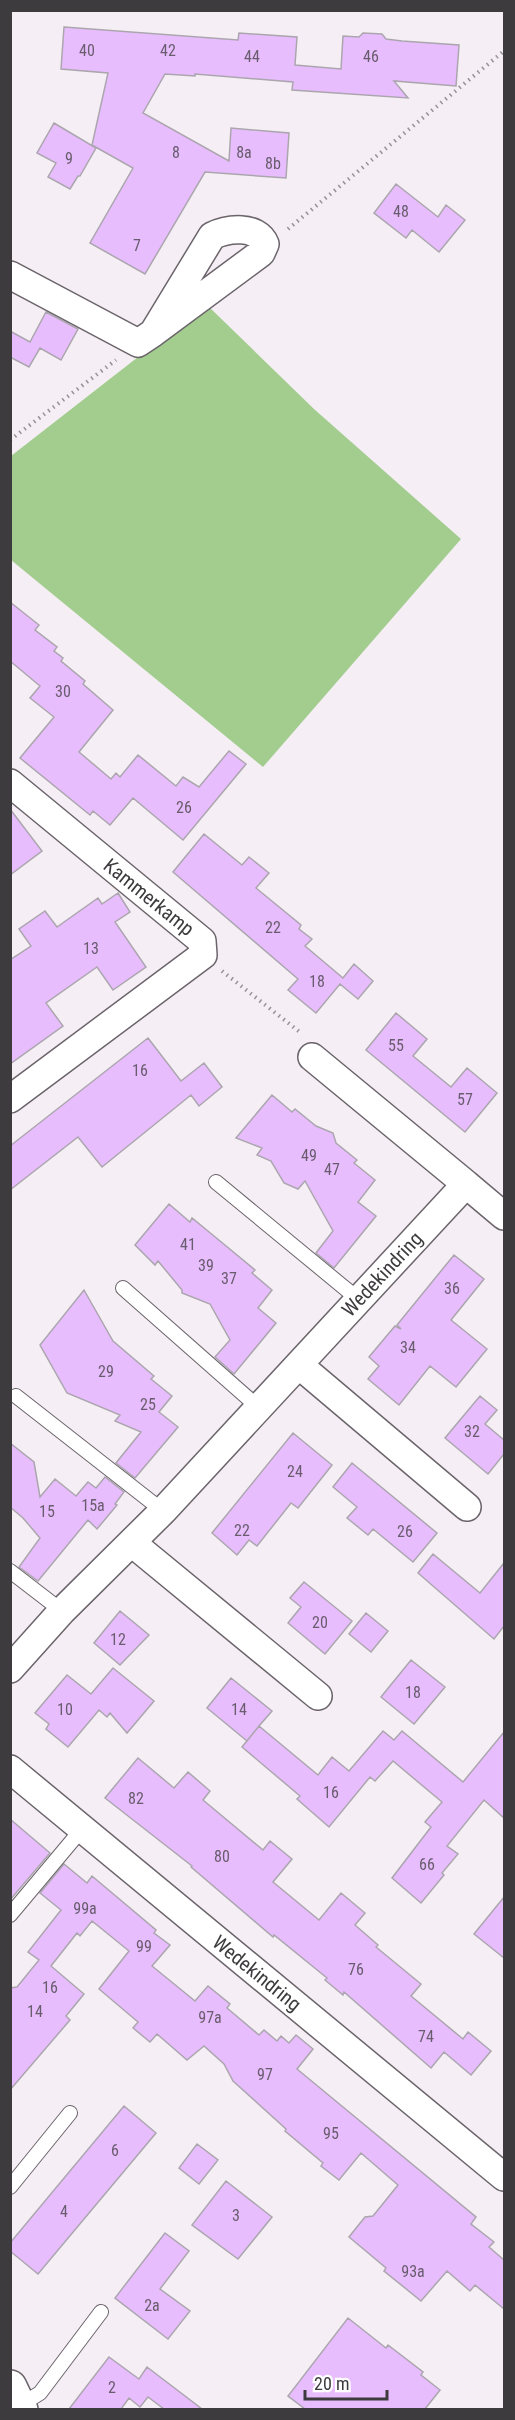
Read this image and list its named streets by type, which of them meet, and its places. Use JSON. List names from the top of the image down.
{
  "streets": {
    "street": ["Kammerkamp", "Wedekindring"]
  },
  "house_numbers": [
    "40",
    "42",
    "44",
    "46",
    "8",
    "8a",
    "9",
    "8b",
    "48",
    "7",
    "30",
    "26",
    "22",
    "13",
    "18",
    "55",
    "16",
    "57",
    "49",
    "47",
    "41",
    "39",
    "37",
    "36",
    "34",
    "29",
    "25",
    "32",
    "24",
    "15a",
    "15",
    "22",
    "26",
    "20",
    "12",
    "18",
    "10",
    "14",
    "16",
    "82",
    "80",
    "66",
    "99a",
    "99",
    "76",
    "16",
    "14",
    "97a",
    "74",
    "97",
    "95",
    "6",
    "4",
    "3",
    "93a",
    "2a",
    "2"
  ],
  "scale_bar": "20 m"
}
